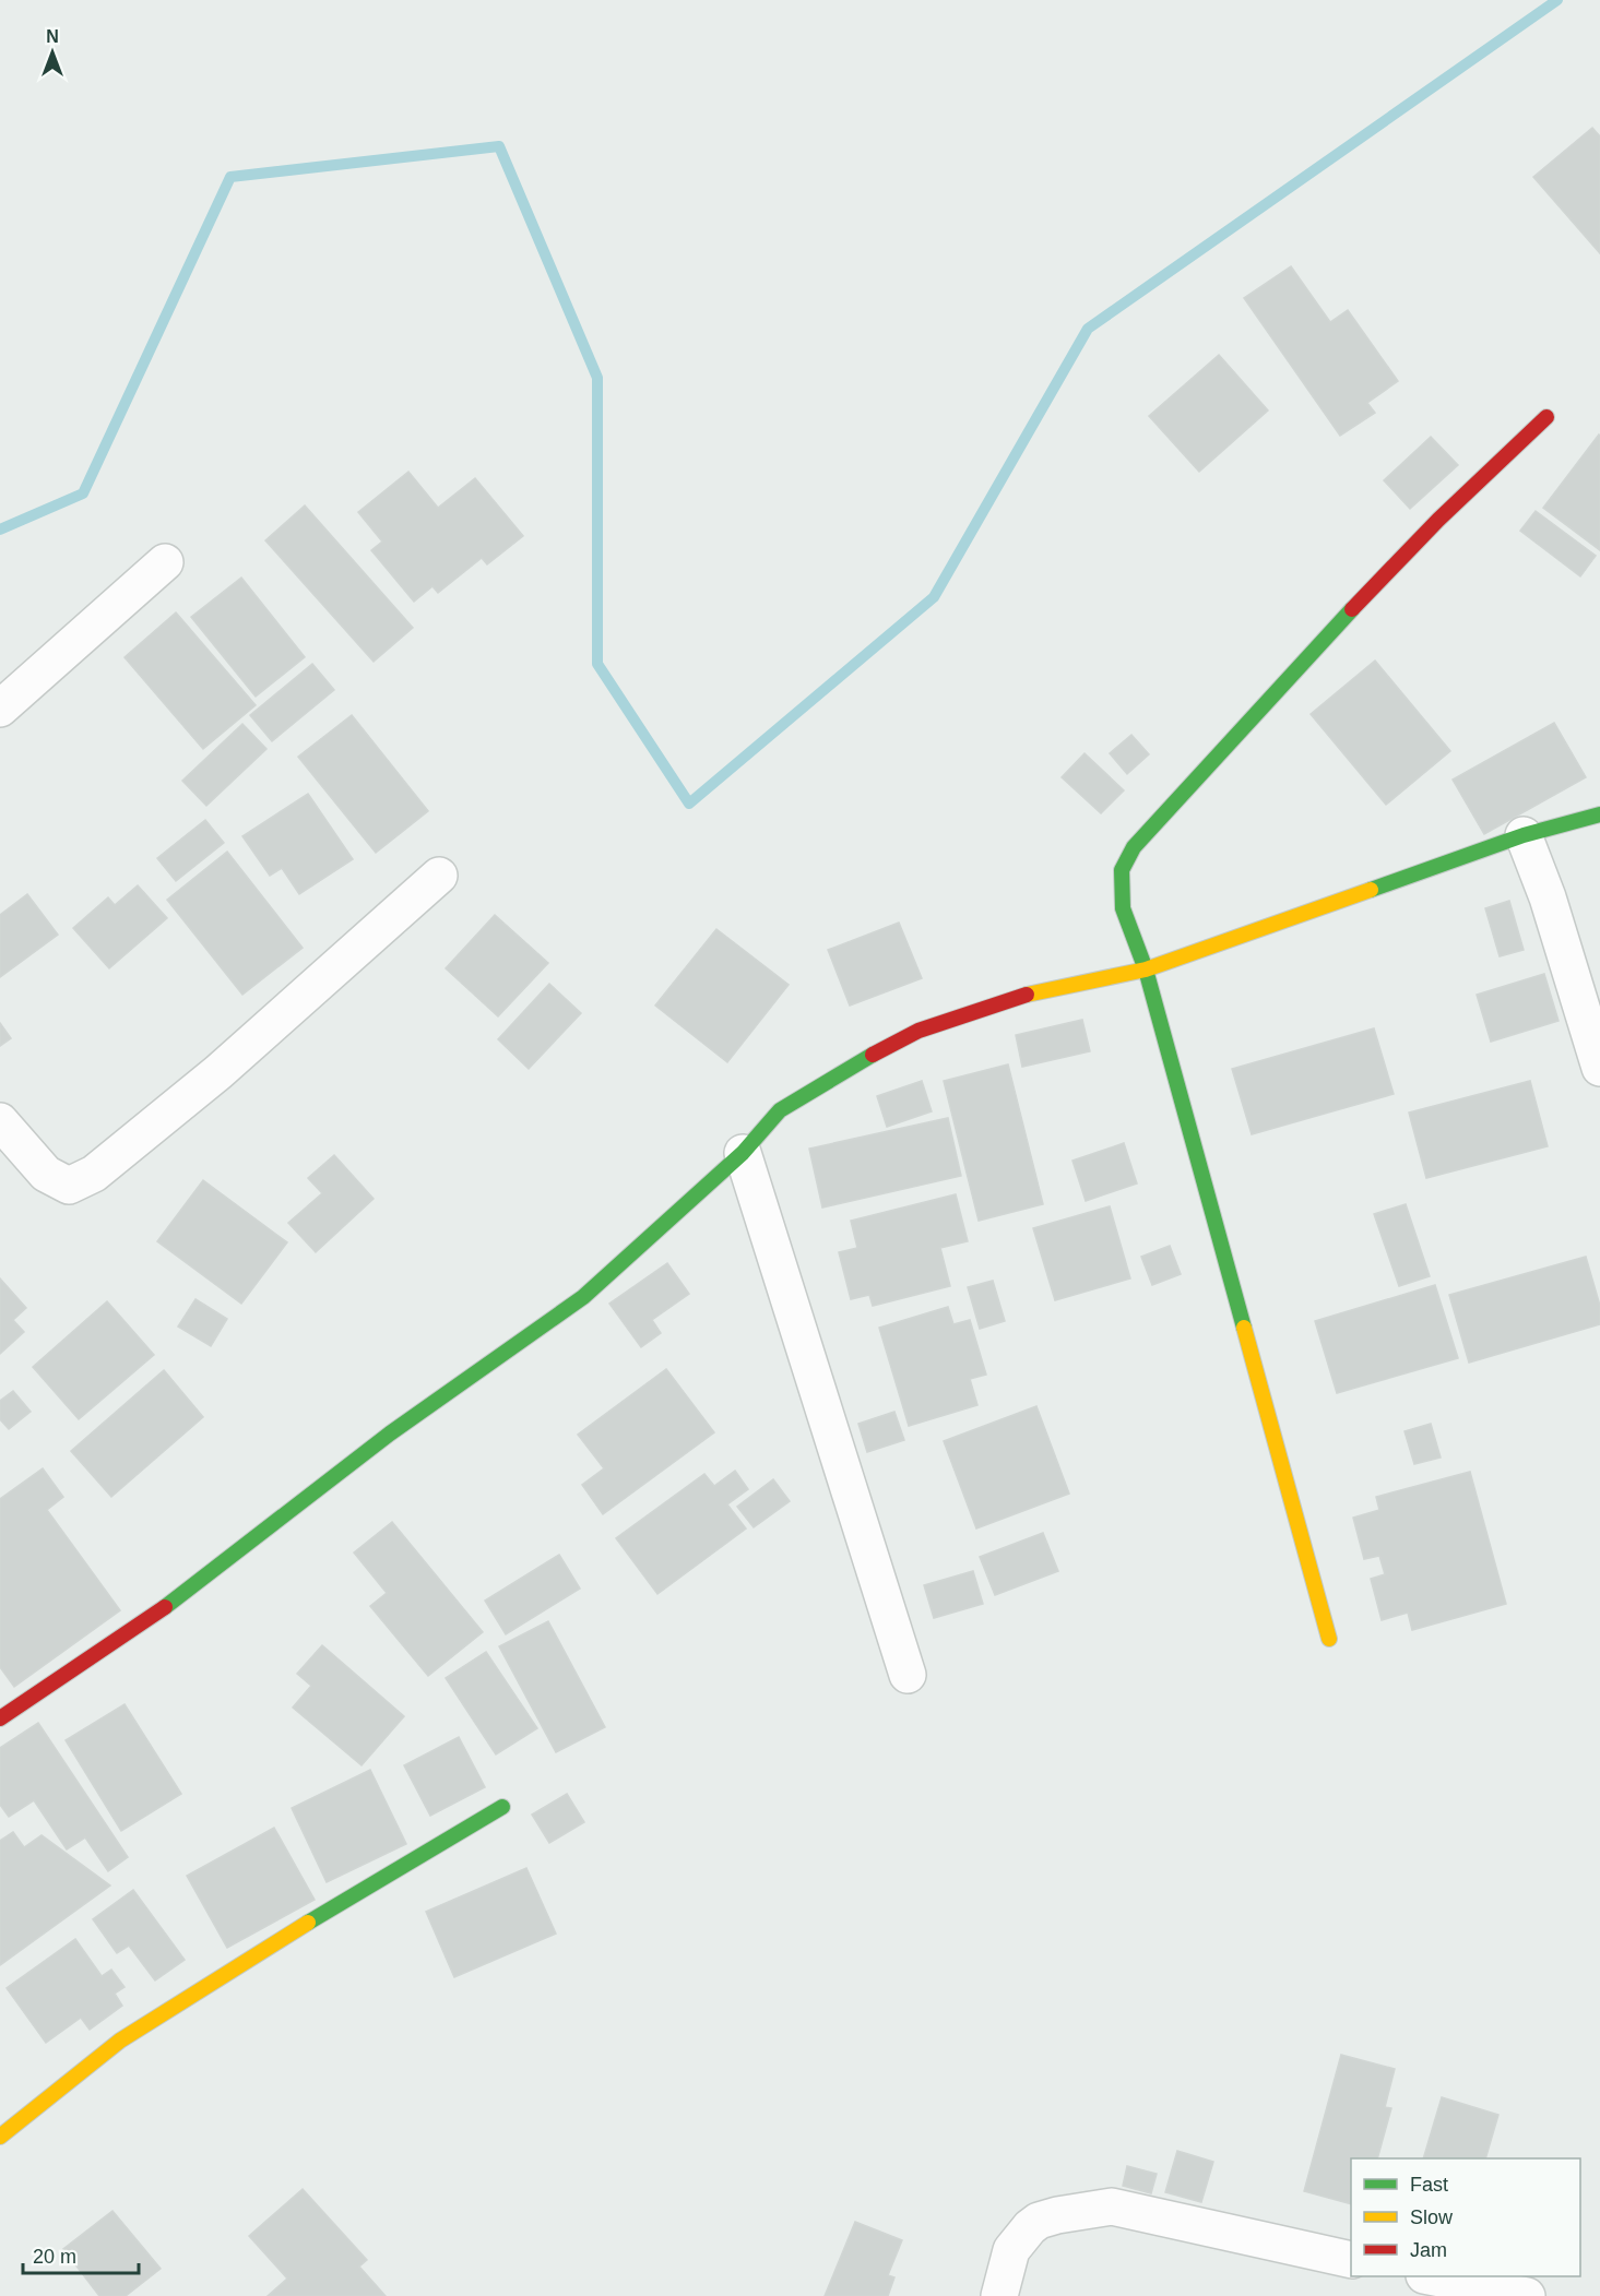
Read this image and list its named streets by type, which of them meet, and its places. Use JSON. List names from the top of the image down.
{
  "legend": ["Fast", "Slow", "Jam"],
  "scale_bar": "20 m",
  "north": "top"
}
